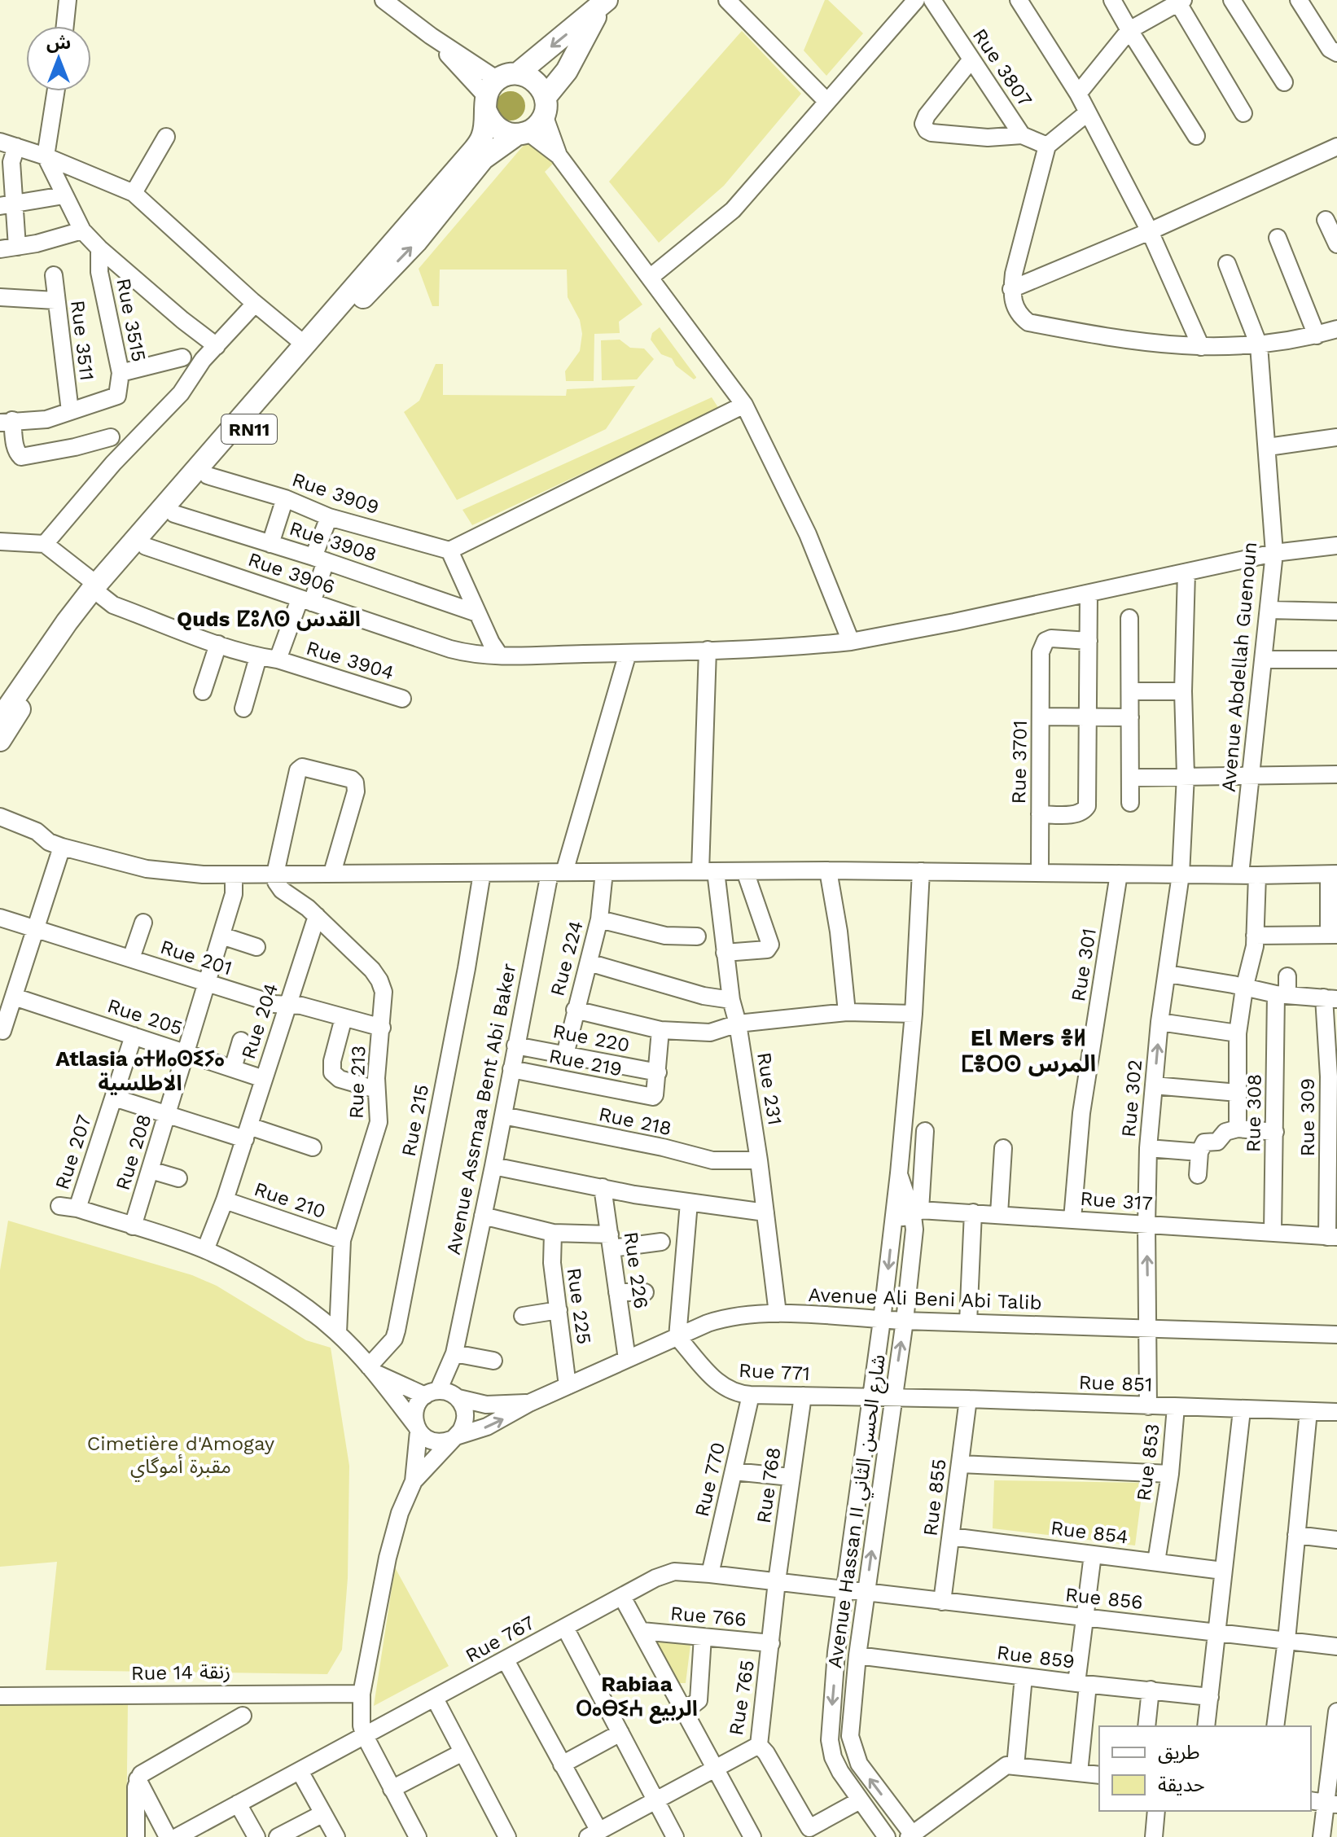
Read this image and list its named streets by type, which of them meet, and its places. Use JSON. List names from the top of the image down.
{
  "streets": {
    "main road": ["RN11"],
    "street": [
      "Rue 3807",
      "Rue 3515",
      "Rue 3511",
      "Rue 3909",
      "Rue 3908",
      "Rue 3906",
      "Rue 3904",
      "Avenue Abdellah Guenoun",
      "Rue 3701",
      "Rue 201",
      "Rue 224",
      "Rue 301",
      "Rue 205",
      "Rue 204",
      "Rue 220",
      "Rue 219",
      "Rue 213",
      "Rue 231",
      "Rue 302",
      "Avenue Assmaa Bent Abi Baker",
      "Rue 308",
      "Rue 309",
      "Rue 215",
      "Rue 218",
      "Rue 207",
      "Rue 208",
      "Rue 210",
      "Rue 317",
      "Rue 226",
      "Avenue Ali Beni Abi Talib",
      "Rue 225",
      "Rue 771",
      "Rue 851",
      "Rue 853",
      "Rue 770",
      "Rue 768",
      "Rue 855",
      "Avenue Hassan II شارع الحسن الثاني",
      "Rue 854",
      "Rue 856",
      "Rue 766",
      "Rue 767",
      "Rue 859",
      "Rue 14 زنقة",
      "Rue 765"
    ]
  },
  "crossings": [
    ["Rue 3515", "Rue 3511"],
    ["RN11", "Rue 3909"],
    ["RN11", "Rue 3908"],
    ["RN11", "Rue 3906"],
    ["RN11", "Rue 3904"],
    ["Rue 3906", "Avenue Abdellah Guenoun"],
    ["Rue 3906", "Rue 231"],
    ["Rue 3906", "Rue 302"],
    ["Rue 3906", "Avenue Assmaa Bent Abi Baker"],
    ["Rue 201", "Rue 204"],
    ["Rue 201", "Rue 213"],
    ["Rue 201", "Rue 208"],
    ["Rue 224", "Rue 220"],
    ["Rue 301", "Rue 317"],
    ["Rue 205", "Rue 204"],
    ["Rue 205", "Rue 207"],
    ["Rue 205", "Rue 208"],
    ["Rue 204", "Rue 213"],
    ["Rue 204", "Rue 210"],
    ["Rue 220", "Rue 219"],
    ["Rue 220", "Avenue Assmaa Bent Abi Baker"],
    ["Rue 219", "Avenue Assmaa Bent Abi Baker"],
    ["Rue 213", "Rue 210"],
    ["Rue 231", "Rue 218"],
    ["Rue 231", "Avenue Ali Beni Abi Talib"],
    ["Rue 302", "Rue 317"],
    ["Rue 302", "Avenue Ali Beni Abi Talib"],
    ["Rue 302", "Rue 851"],
    ["Avenue Assmaa Bent Abi Baker", "Rue 218"],
    ["Avenue Assmaa Bent Abi Baker", "Avenue Ali Beni Abi Talib"],
    ["Rue 308", "Rue 317"],
    ["Rue 309", "Rue 317"],
    ["Rue 317", "Avenue Hassan II شارع الحسن الثاني"],
    ["Rue 226", "Avenue Ali Beni Abi Talib"],
    ["Avenue Ali Beni Abi Talib", "Rue 225"],
    ["Avenue Ali Beni Abi Talib", "Rue 771"],
    ["Avenue Ali Beni Abi Talib", "Avenue Hassan II شارع الحسن الثاني"],
    ["Rue 771", "Rue 851"],
    ["Rue 771", "Rue 770"],
    ["Rue 771", "Rue 768"],
    ["Rue 771", "Avenue Hassan II شارع الحسن الثاني"],
    ["Rue 851", "Rue 853"],
    ["Rue 851", "Rue 855"],
    ["Rue 851", "Avenue Hassan II شارع الحسن الثاني"],
    ["Rue 853", "Rue 854"],
    ["Rue 770", "Rue 767"],
    ["Rue 768", "Rue 767"],
    ["Rue 768", "Rue 765"],
    ["Rue 855", "Rue 854"],
    ["Rue 855", "Rue 856"],
    ["Avenue Hassan II شارع الحسن الثاني", "Rue 856"],
    ["Avenue Hassan II شارع الحسن الثاني", "Rue 767"],
    ["Avenue Hassan II شارع الحسن الثاني", "Rue 859"],
    ["Rue 856", "Rue 767"],
    ["Rue 766", "Rue 765"],
    ["Rue 767", "Rue 765"]
  ],
  "districts": [
    "Quds ⵇⵓⴷⵙ القدس",
    "El Mers ⴻⵍ ⵎⴻⵔⵙ المرس",
    "Atlasia ⴰⵜⵍⴰⵙⵉⵢⴰ الاطلسية",
    "Rabiaa ⵔⴰⴱⵉⵄ الربيع"
  ],
  "parks": ["Cimetière d'Amogay مقبرة أموگاي"],
  "legend": ["طريق", "حديقة"],
  "north": "top"
}
